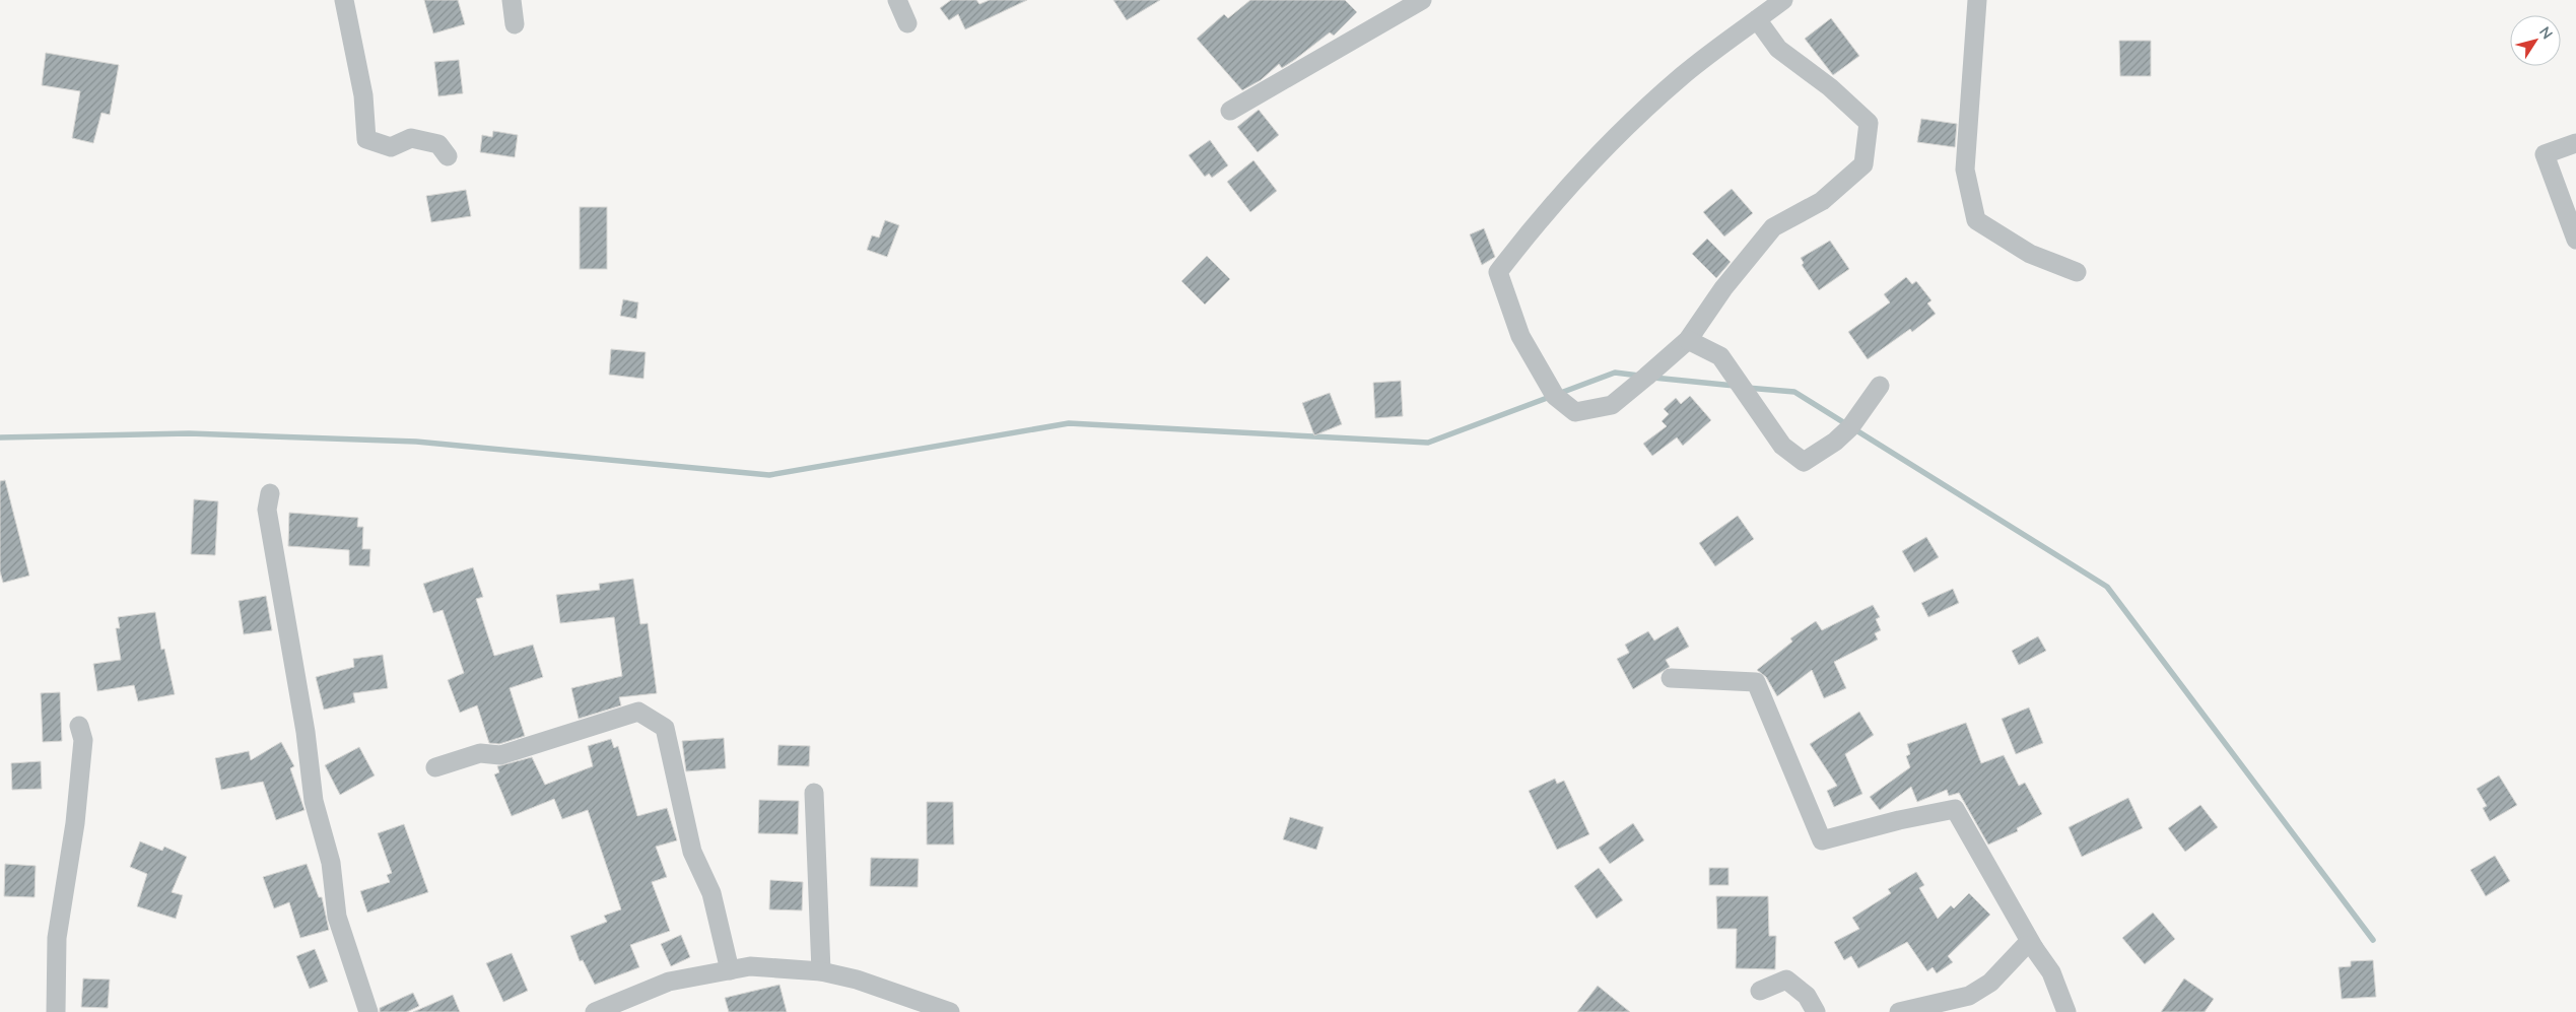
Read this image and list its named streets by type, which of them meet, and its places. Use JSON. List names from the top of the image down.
{
  "north": "top right"
}
